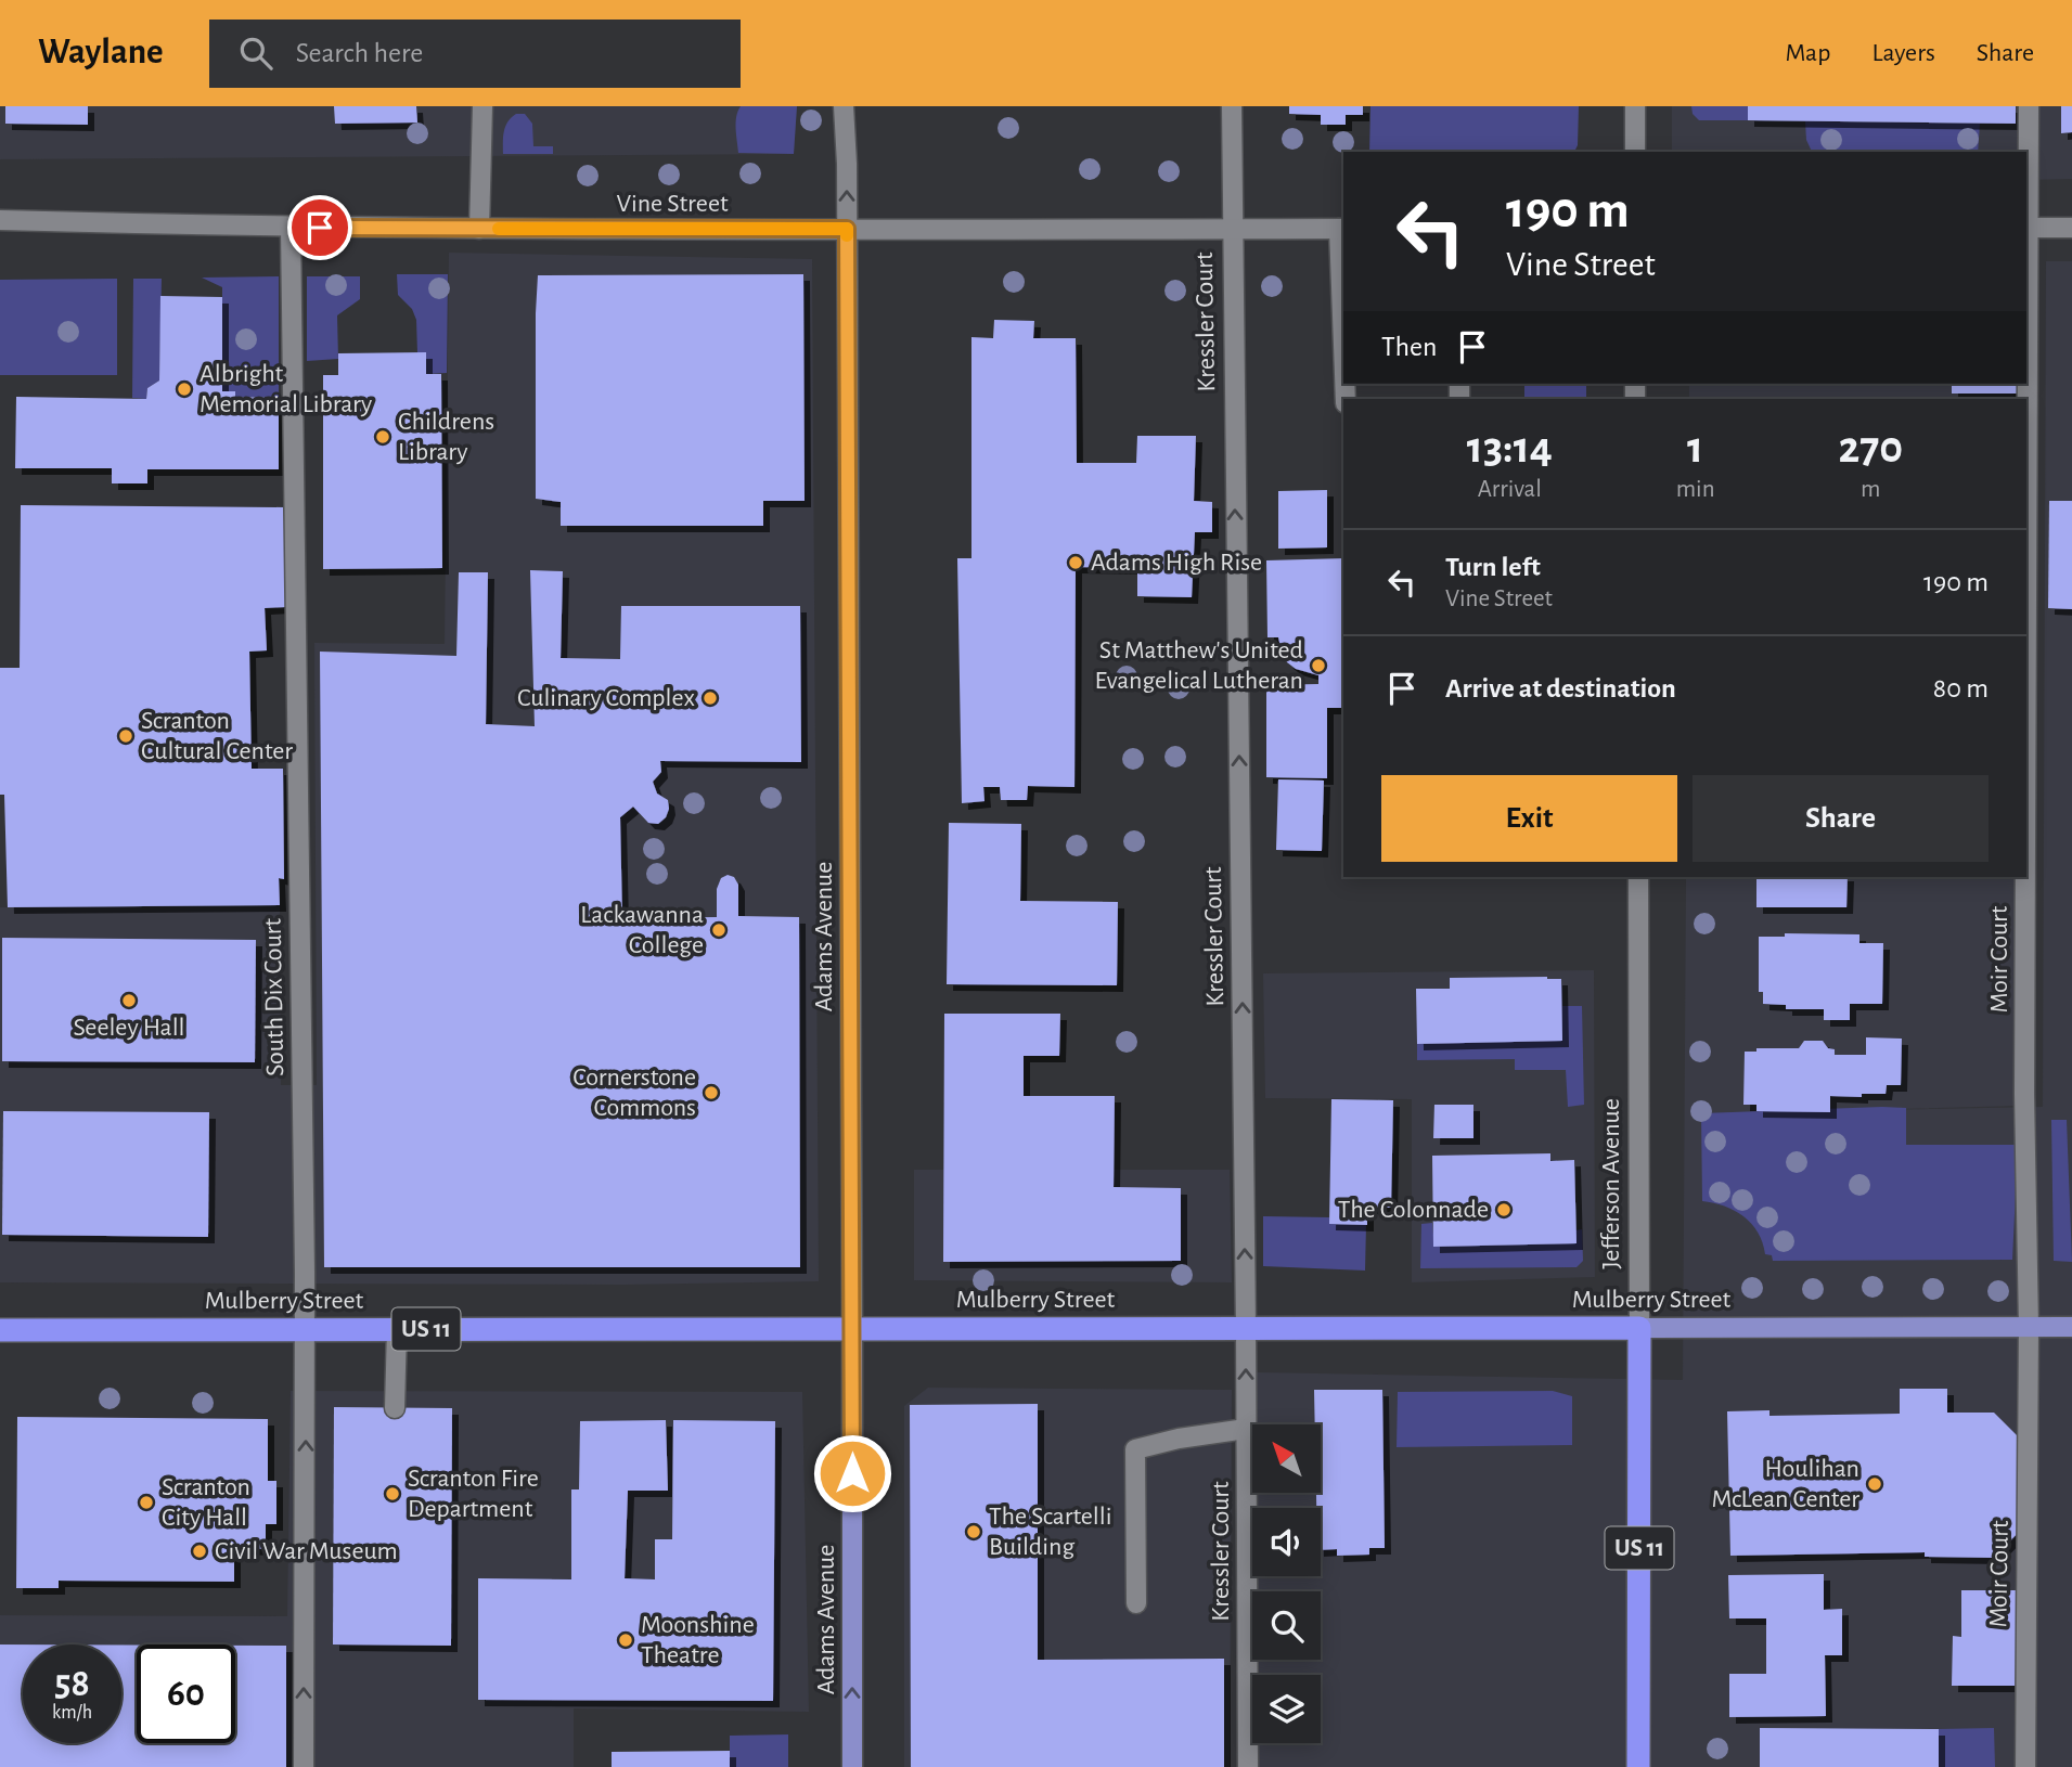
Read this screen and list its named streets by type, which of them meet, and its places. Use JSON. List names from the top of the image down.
{
  "streets": {
    "highway": ["Jefferson Avenue", "Mulberry Street", "US 11"],
    "main road": [
      "Vine Street",
      "Kressler Court",
      "Adams Avenue",
      "Moir Court",
      "South Dix Court"
    ]
  },
  "crossings": [
    ["Vine Street", "Kressler Court"],
    ["Vine Street", "Adams Avenue"],
    ["Vine Street", "South Dix Court"],
    ["Kressler Court", "Mulberry Street"],
    ["Adams Avenue", "Mulberry Street"],
    ["Moir Court", "Mulberry Street"],
    ["South Dix Court", "Mulberry Street"],
    ["Jefferson Avenue", "Mulberry Street"]
  ],
  "one_way": ["Kressler Court"],
  "places": [
    "Albright Memorial Library",
    "Childrens Library",
    "Adams High Rise",
    "St Matthew's United Evangelical Lutheran",
    "Culinary Complex",
    "Scranton Cultural Center",
    "Lackawanna College",
    "Seeley Hall",
    "Cornerstone Commons",
    "The Colonnade",
    "Houlihan McLean Center",
    "Scranton Fire Department",
    "Scranton City Hall",
    "The Scartelli Building",
    "Civil War Museum",
    "Moonshine Theatre"
  ],
  "north": "top left",
  "page": {
    "header": "Waylane",
    "search": "Search here",
    "nav": ["Map", "Layers", "Share"],
    "turn": ["190 m", "Vine Street"],
    "then": "Then",
    "eta": [
      "13:14",
      "Arrival",
      "1",
      "min",
      "270",
      "m"
    ],
    "list": [
      {
        "name": "Turn left",
        "note": "Vine Street",
        "value": "190 m"
      },
      {
        "name": "Arrive at destination",
        "value": "80 m"
      }
    ],
    "buttons": ["Exit", "Share"],
    "speed": "58 km/h",
    "limit": "60"
  }
}
